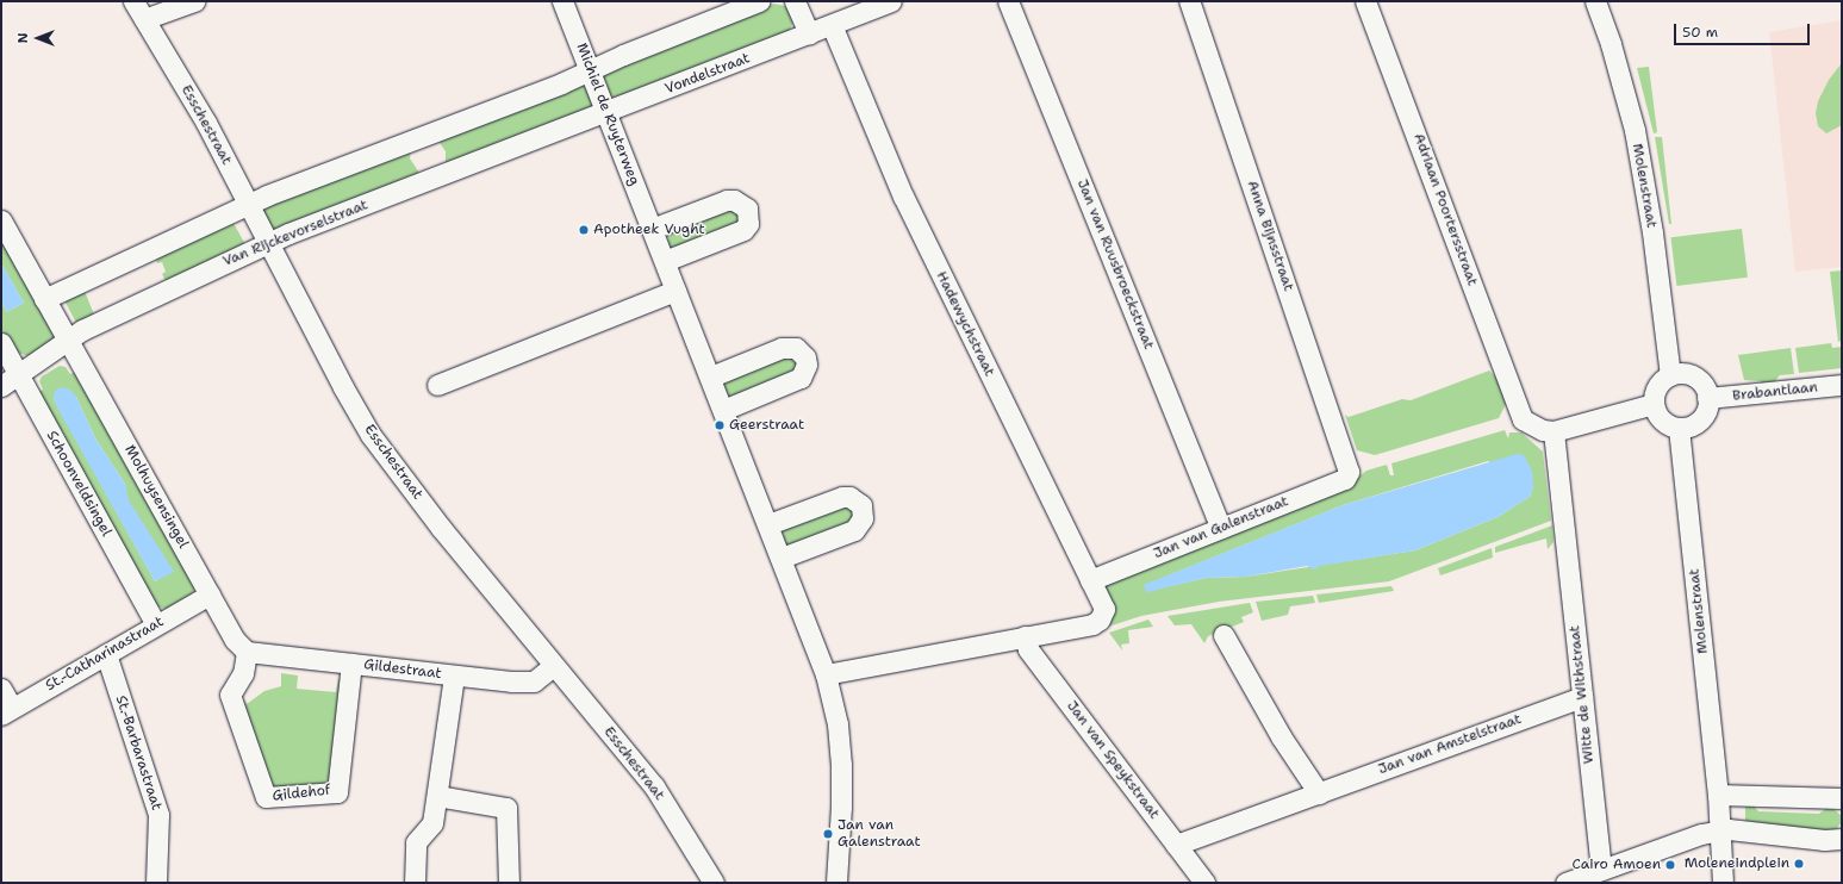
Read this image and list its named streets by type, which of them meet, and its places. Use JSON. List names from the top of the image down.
{
  "streets": {
    "street": [
      "Vondelstraat",
      "Michiel de Ruyterweg",
      "Esschestraat",
      "Molenstraat",
      "Adriaan Poortersstraat",
      "Van Rijckevorselstraat",
      "Anna Bijnsstraat",
      "Jan van Ruusbroeckstraat",
      "Hadewychstraat",
      "Brabantlaan",
      "Schoonveldsingel",
      "Molhuysensingel",
      "Jan van Galenstraat",
      "St.-Catharinastraat",
      "Gildestraat",
      "Witte de Withstraat",
      "Jan van Amstelstraat",
      "St.-Barbarastraat",
      "Jan van Speykstraat",
      "Gildehof"
    ]
  },
  "crossings": [
    ["Vondelstraat", "Michiel de Ruyterweg"],
    ["Vondelstraat", "Van Rijckevorselstraat"],
    ["Vondelstraat", "Hadewychstraat"],
    ["Michiel de Ruyterweg", "Van Rijckevorselstraat"],
    ["Esschestraat", "Van Rijckevorselstraat"],
    ["Esschestraat", "Gildestraat"],
    ["Molenstraat", "Brabantlaan"],
    ["Adriaan Poortersstraat", "Witte de Withstraat"],
    ["Van Rijckevorselstraat", "Schoonveldsingel"],
    ["Van Rijckevorselstraat", "Molhuysensingel"],
    ["Anna Bijnsstraat", "Jan van Galenstraat"],
    ["Jan van Ruusbroeckstraat", "Jan van Galenstraat"],
    ["Hadewychstraat", "Jan van Galenstraat"],
    ["Hadewychstraat", "Jan van Speykstraat"],
    ["Schoonveldsingel", "St.-Catharinastraat"],
    ["Molhuysensingel", "St.-Catharinastraat"],
    ["Molhuysensingel", "Gildestraat"],
    ["Molhuysensingel", "Gildehof"],
    ["St.-Catharinastraat", "St.-Barbarastraat"],
    ["Gildestraat", "Gildehof"],
    ["Witte de Withstraat", "Jan van Amstelstraat"],
    ["Jan van Amstelstraat", "Jan van Speykstraat"]
  ],
  "places": [
    "Apotheek Vught",
    "Geerstraat",
    "Jan van Galenstraat",
    "Moleneindplein",
    "Cairo Amoen"
  ],
  "scale_bar": "50 m",
  "north": "left"
}
